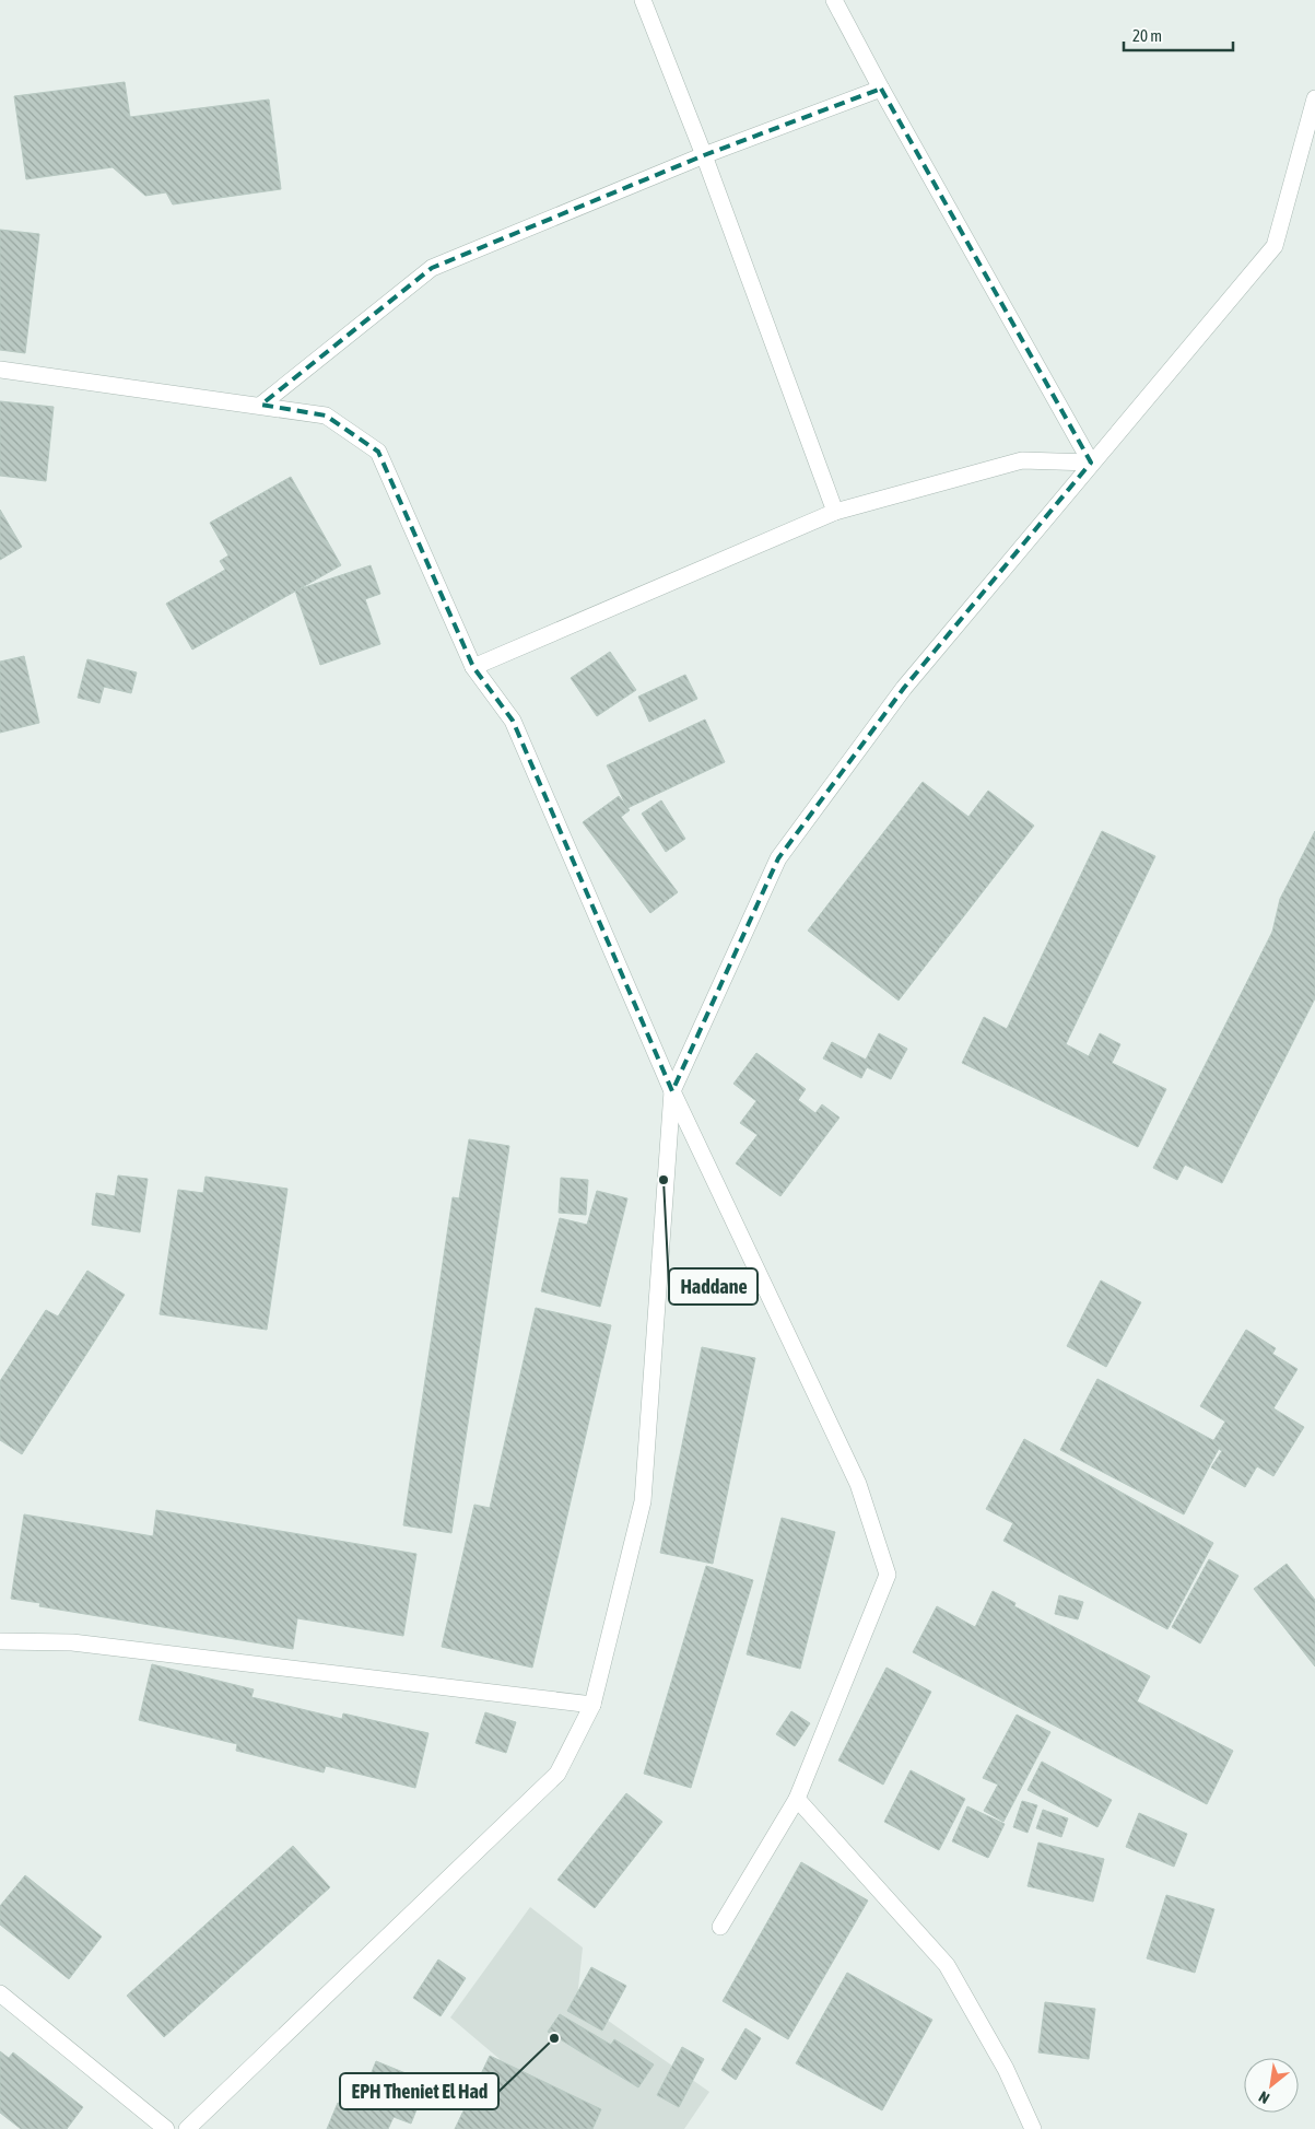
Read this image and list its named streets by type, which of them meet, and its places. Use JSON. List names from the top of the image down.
{
  "places": ["Haddane", "EPH Theniet El Had"],
  "scale_bar": "20 m",
  "north": "bottom left"
}
